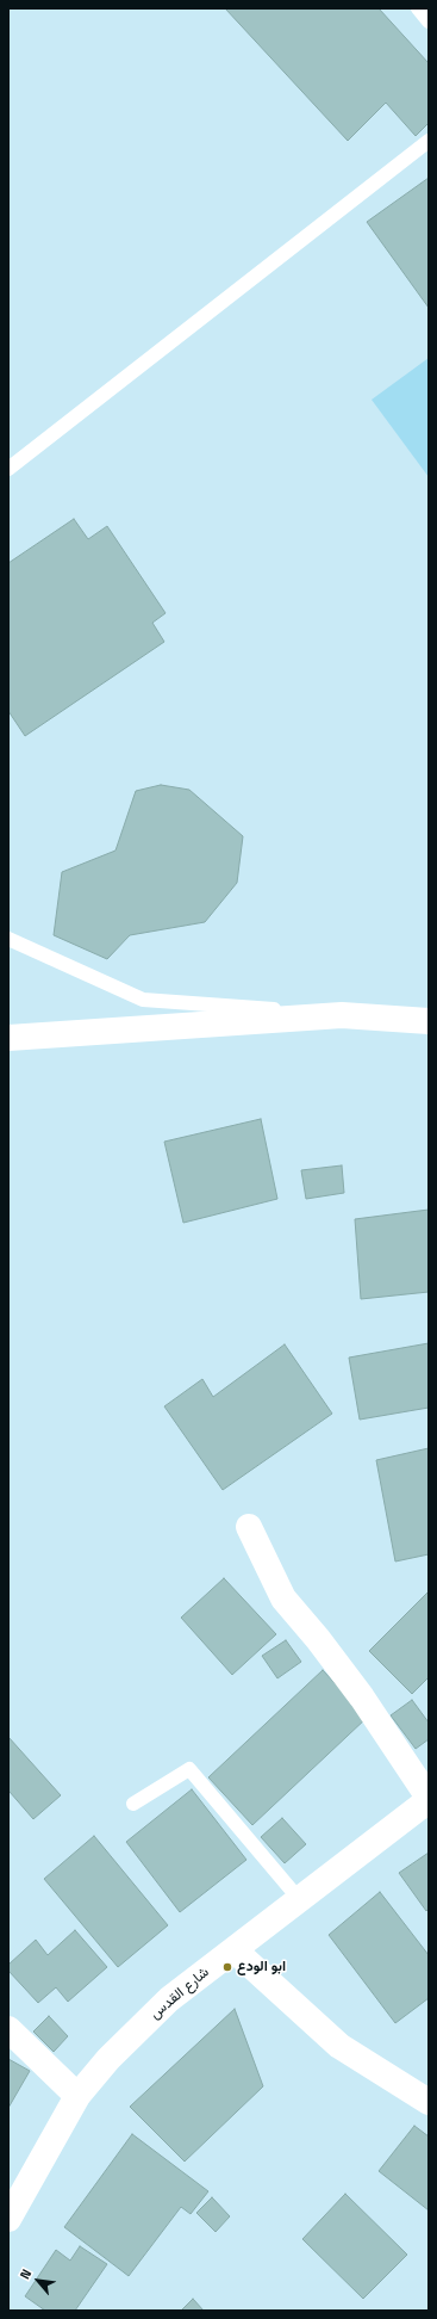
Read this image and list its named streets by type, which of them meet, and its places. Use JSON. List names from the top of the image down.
{
  "streets": {
    "street": ["شارع القدس"]
  },
  "places": ["ابو الودع"],
  "north": "top left"
}
